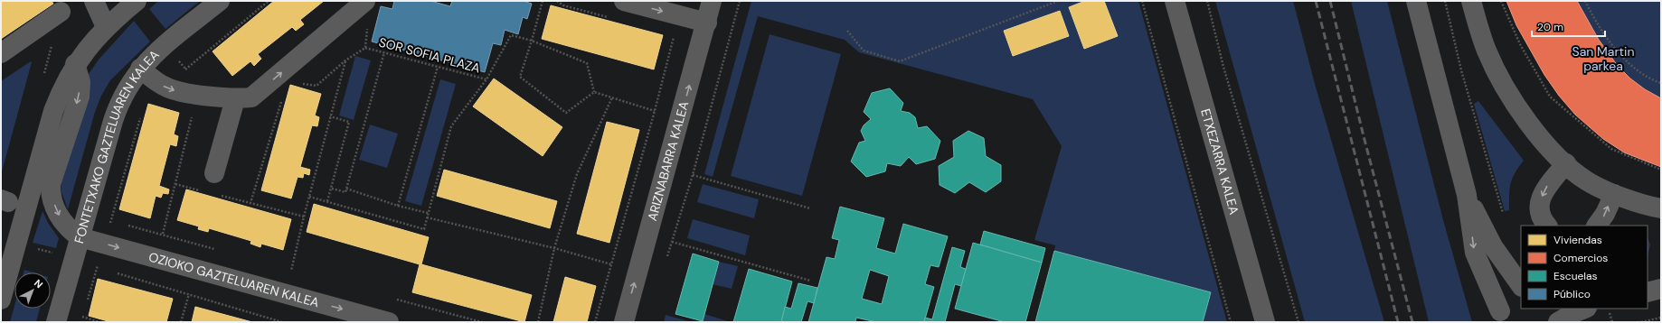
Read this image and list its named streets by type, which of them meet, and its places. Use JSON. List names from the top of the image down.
{
  "streets": {
    "main road": ["FONTETXAKO GAZTELUAREN KALEA"],
    "street": ["ARIZNABARRA KALEA", "ETXEZARRA KALEA", "OZIOKO GAZTELUAREN KALEA"],
    "path": ["SOR SOFIA PLAZA"]
  },
  "crossings": [
    ["FONTETXAKO GAZTELUAREN KALEA", "OZIOKO GAZTELUAREN KALEA"]
  ],
  "one_way": ["ARIZNABARRA KALEA"],
  "parks": ["San Martin parkea"],
  "legend": [
    "Viviendas",
    "Comercios",
    "Escuelas",
    "Público"
  ],
  "scale_bar": "20 m",
  "north": "top right"
}
